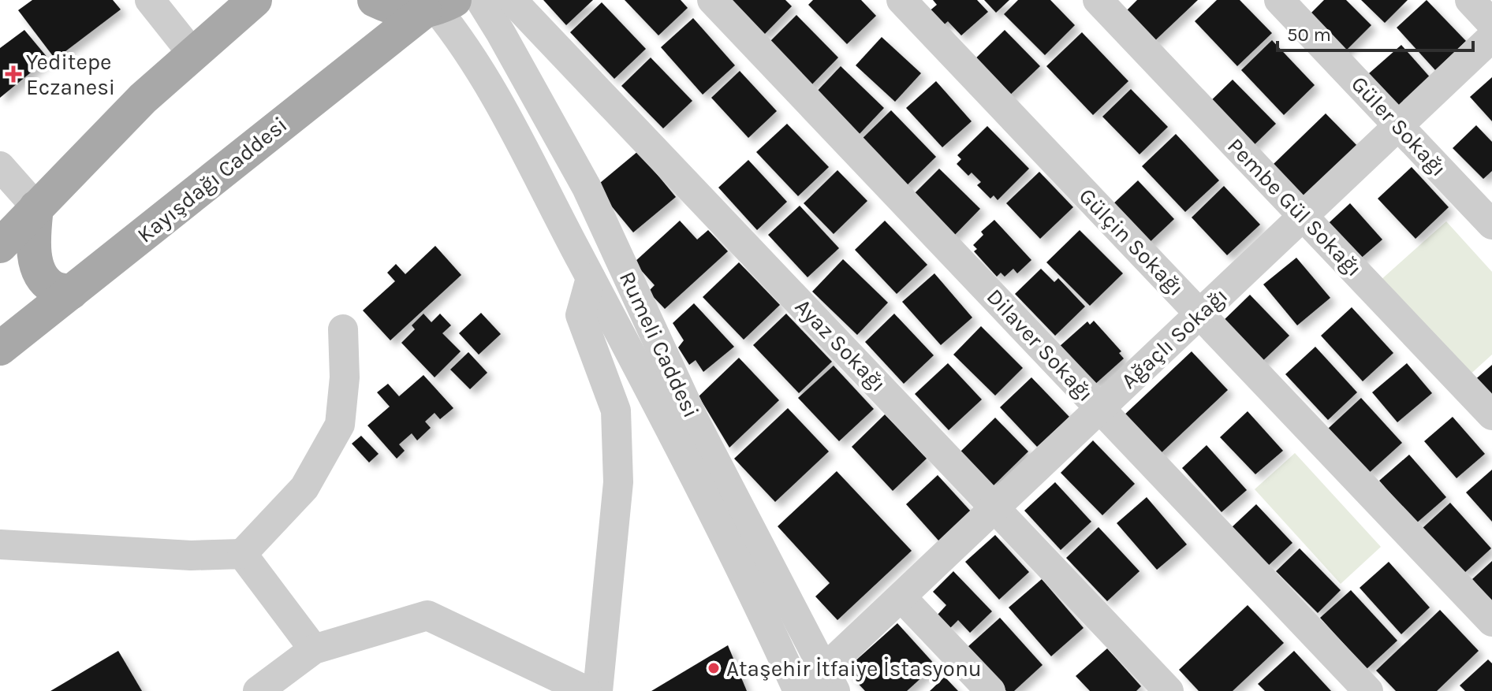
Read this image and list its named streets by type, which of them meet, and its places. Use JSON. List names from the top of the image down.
{
  "streets": {
    "main road": ["Kayışdağı Caddesi"],
    "street": [
      "Güler Sokağı",
      "Pembe Gül Sokağı",
      "Gülçin Sokağı",
      "Ağaçlı Sokağı",
      "Rumeli Caddesi",
      "Ayaz Sokağı",
      "Dilaver Sokağı"
    ]
  },
  "crossings": [
    ["Güler Sokağı", "Ağaçlı Sokağı"],
    ["Kayışdağı Caddesi", "Rumeli Caddesi"],
    ["Pembe Gül Sokağı", "Ağaçlı Sokağı"],
    ["Gülçin Sokağı", "Ağaçlı Sokağı"],
    ["Ağaçlı Sokağı", "Rumeli Caddesi"],
    ["Ağaçlı Sokağı", "Ayaz Sokağı"],
    ["Ağaçlı Sokağı", "Dilaver Sokağı"]
  ],
  "places": {
    "health": ["Yeditepe Eczanesi"],
    "other": ["Ataşehir İtfaiye İstasyonu"]
  },
  "scale_bar": "50 m"
}
